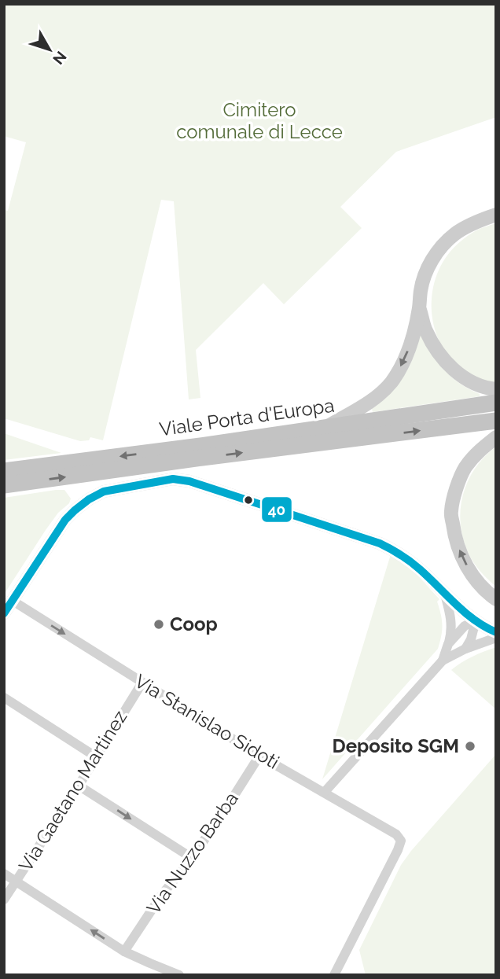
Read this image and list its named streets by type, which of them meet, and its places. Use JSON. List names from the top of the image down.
{
  "streets": {
    "highway": ["Viale Porta d'Europa"],
    "street": ["Via Stanislao Sidoti", "Via Gaetano Martinez", "Via Nuzzo Barba"]
  },
  "crossings": [
    ["Via Stanislao Sidoti", "Via Gaetano Martinez"],
    ["Via Stanislao Sidoti", "Via Nuzzo Barba"]
  ],
  "parks": ["Cimitero comunale di Lecce"],
  "places": ["Coop", "Deposito SGM"],
  "lines": ["transit line 40"],
  "north": "bottom right"
}
